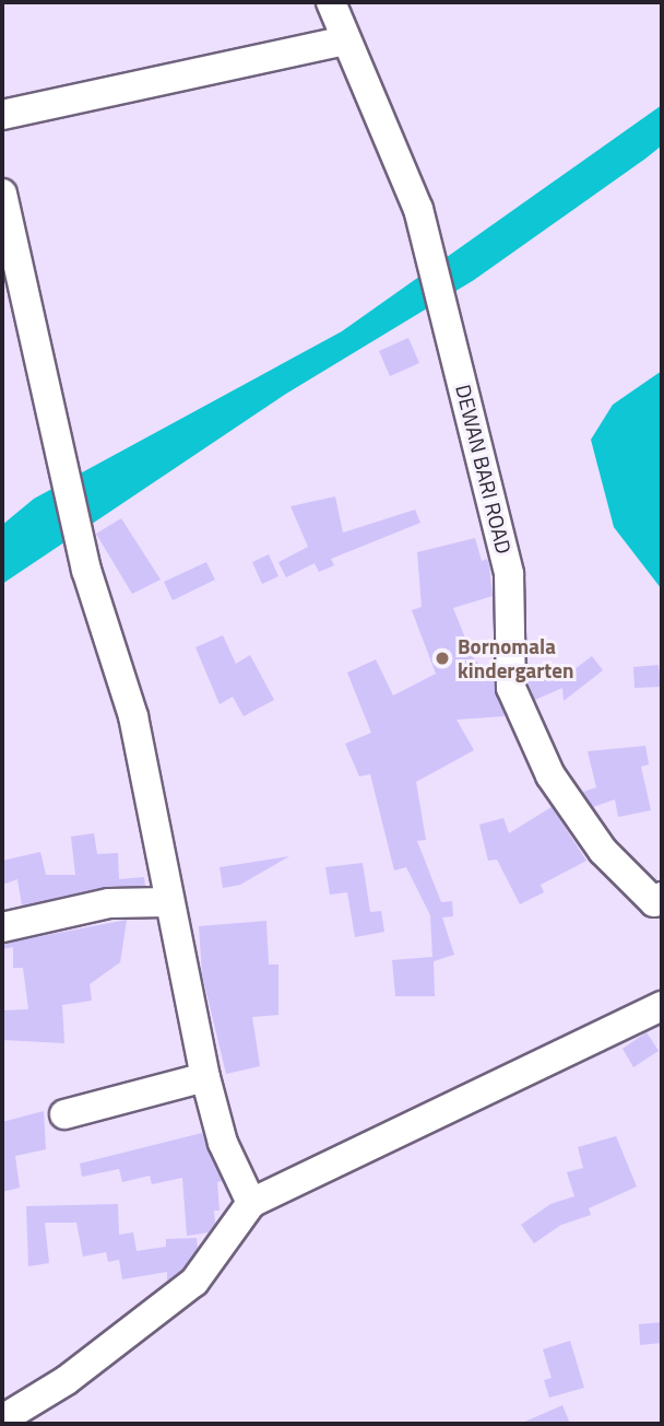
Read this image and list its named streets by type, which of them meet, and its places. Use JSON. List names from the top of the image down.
{
  "streets": {
    "street": ["DEWAN BARI ROAD"]
  },
  "places": ["Bornomala kindergarten"]
}
